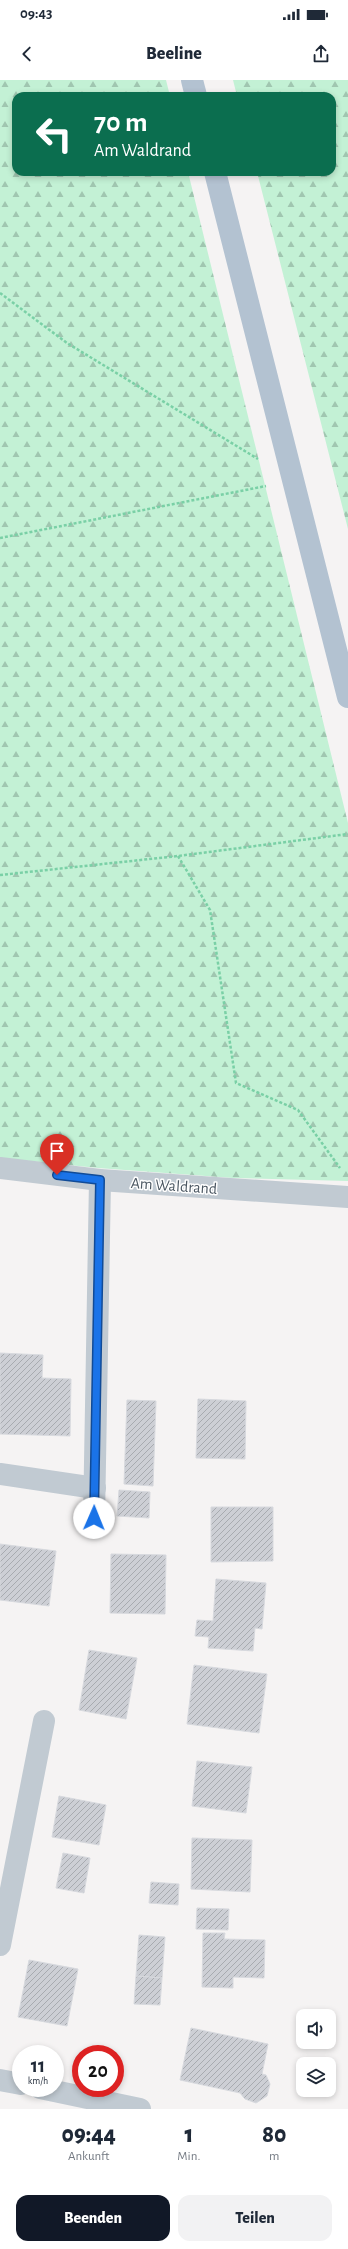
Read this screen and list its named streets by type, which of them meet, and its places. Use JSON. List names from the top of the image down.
{
  "streets": {
    "street": ["Am Waldrand"]
  },
  "page": {
    "status": "09:43",
    "header": "Beeline",
    "turn": ["70 m", "Am Waldrand"],
    "speed": "11 km/h",
    "limit": "20",
    "eta": [
      "09:44",
      "Ankunft",
      "1",
      "Min.",
      "80",
      "m"
    ],
    "buttons": ["Beenden", "Teilen"]
  }
}
